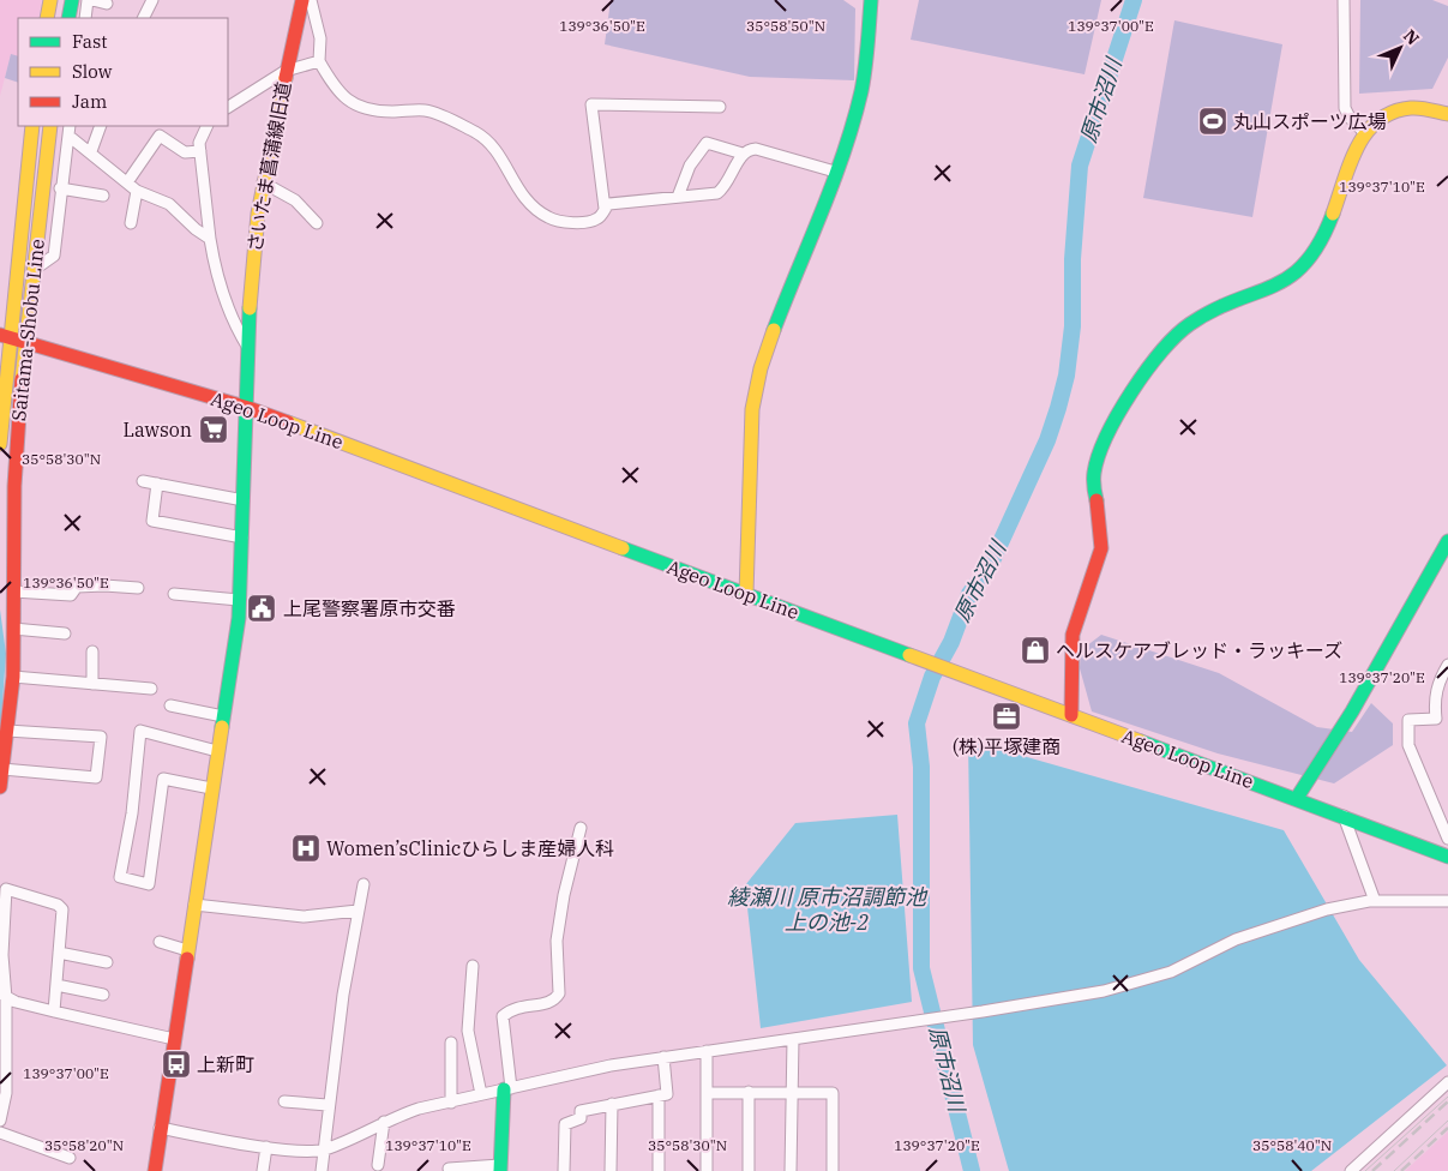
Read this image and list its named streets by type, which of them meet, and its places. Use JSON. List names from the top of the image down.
{
  "streets": {
    "street": ["さいたま菖蒲線旧道", "Saitama-Shobu Line", "Ageo Loop Line"]
  },
  "crossings": [
    ["さいたま菖蒲線旧道", "Ageo Loop Line"],
    ["Saitama-Shobu Line", "Ageo Loop Line"]
  ],
  "water": ["原市沼川", "綾瀬川 原市沼調節池 上の池-2"],
  "places": {
    "sports": ["丸山スポーツ広場"],
    "supermarket": ["Lawson"],
    "public building": ["上尾警察署原市交番"],
    "shop": ["ヘルスケアブレッド・ラッキーズ"],
    "office": ["(株)平塚建商"],
    "hospital": ["Women’sClinicひらしま産婦人科"],
    "bus stop": ["上新町"]
  },
  "legend": ["Fast", "Slow", "Jam"],
  "north": "top right",
  "coordinates": [
    "139°36'50\"E",
    "139°37'00\"E",
    "35°58'50\"N",
    "139°37'10\"E",
    "35°58'30\"N",
    "139°37'20\"E",
    "35°58'20\"N",
    "35°58'40\"N"
  ]
}
